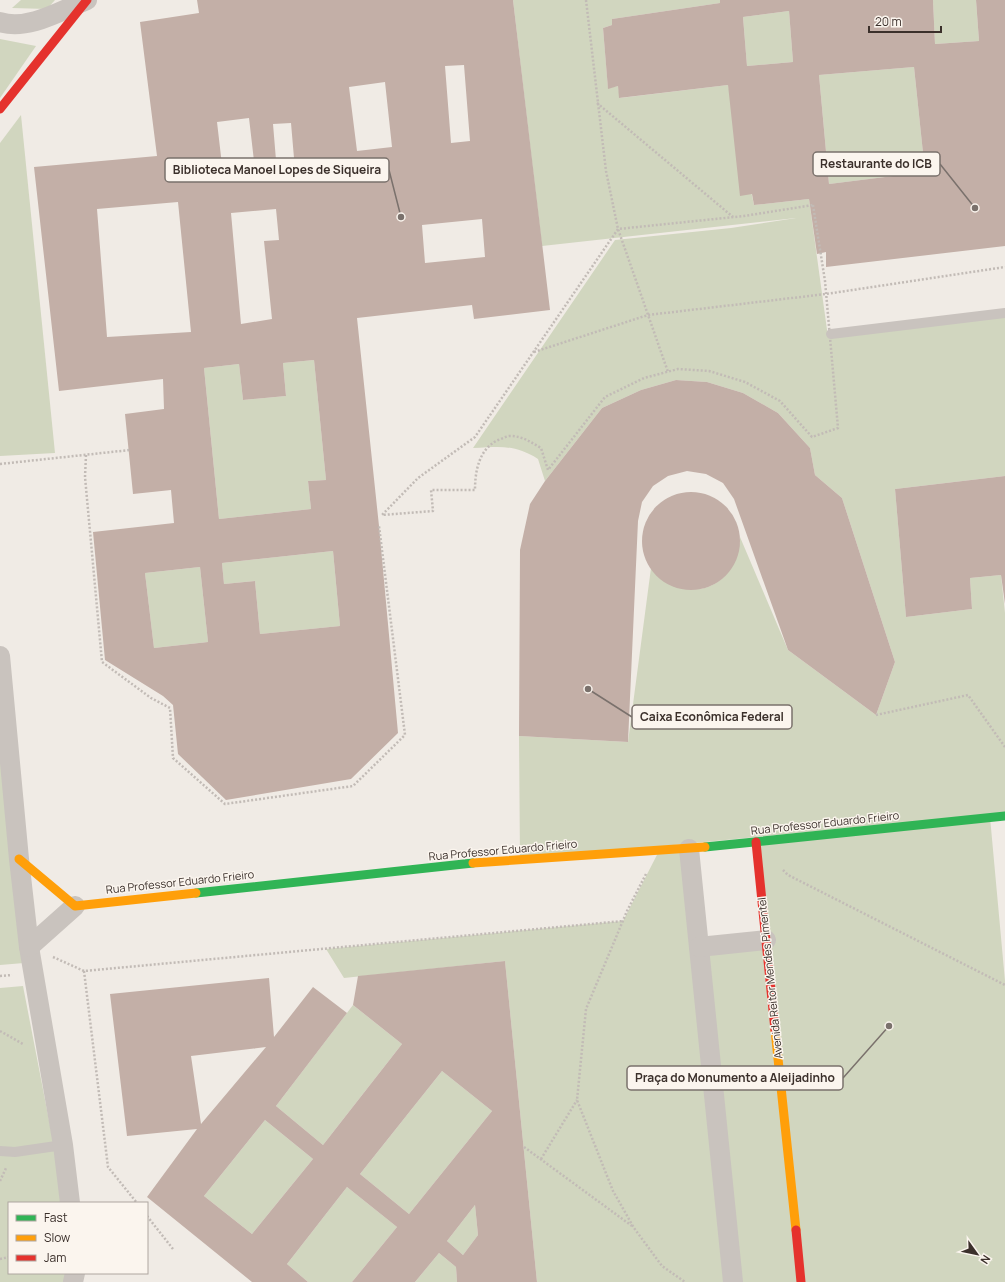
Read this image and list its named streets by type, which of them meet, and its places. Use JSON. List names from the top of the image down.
{
  "streets": {
    "street": ["Rua Professor Eduardo Frieiro", "Avenida Reitor Mendes Pimentel"]
  },
  "crossings": [
    ["Rua Professor Eduardo Frieiro", "Avenida Reitor Mendes Pimentel"]
  ],
  "places": [
    "Restaurante do ICB",
    "Biblioteca Manoel Lopes de Siqueira",
    "Caixa Econômica Federal",
    "Praça do Monumento a Aleijadinho"
  ],
  "legend": ["Fast", "Slow", "Jam"],
  "scale_bar": "20 m",
  "north": "bottom right"
}
